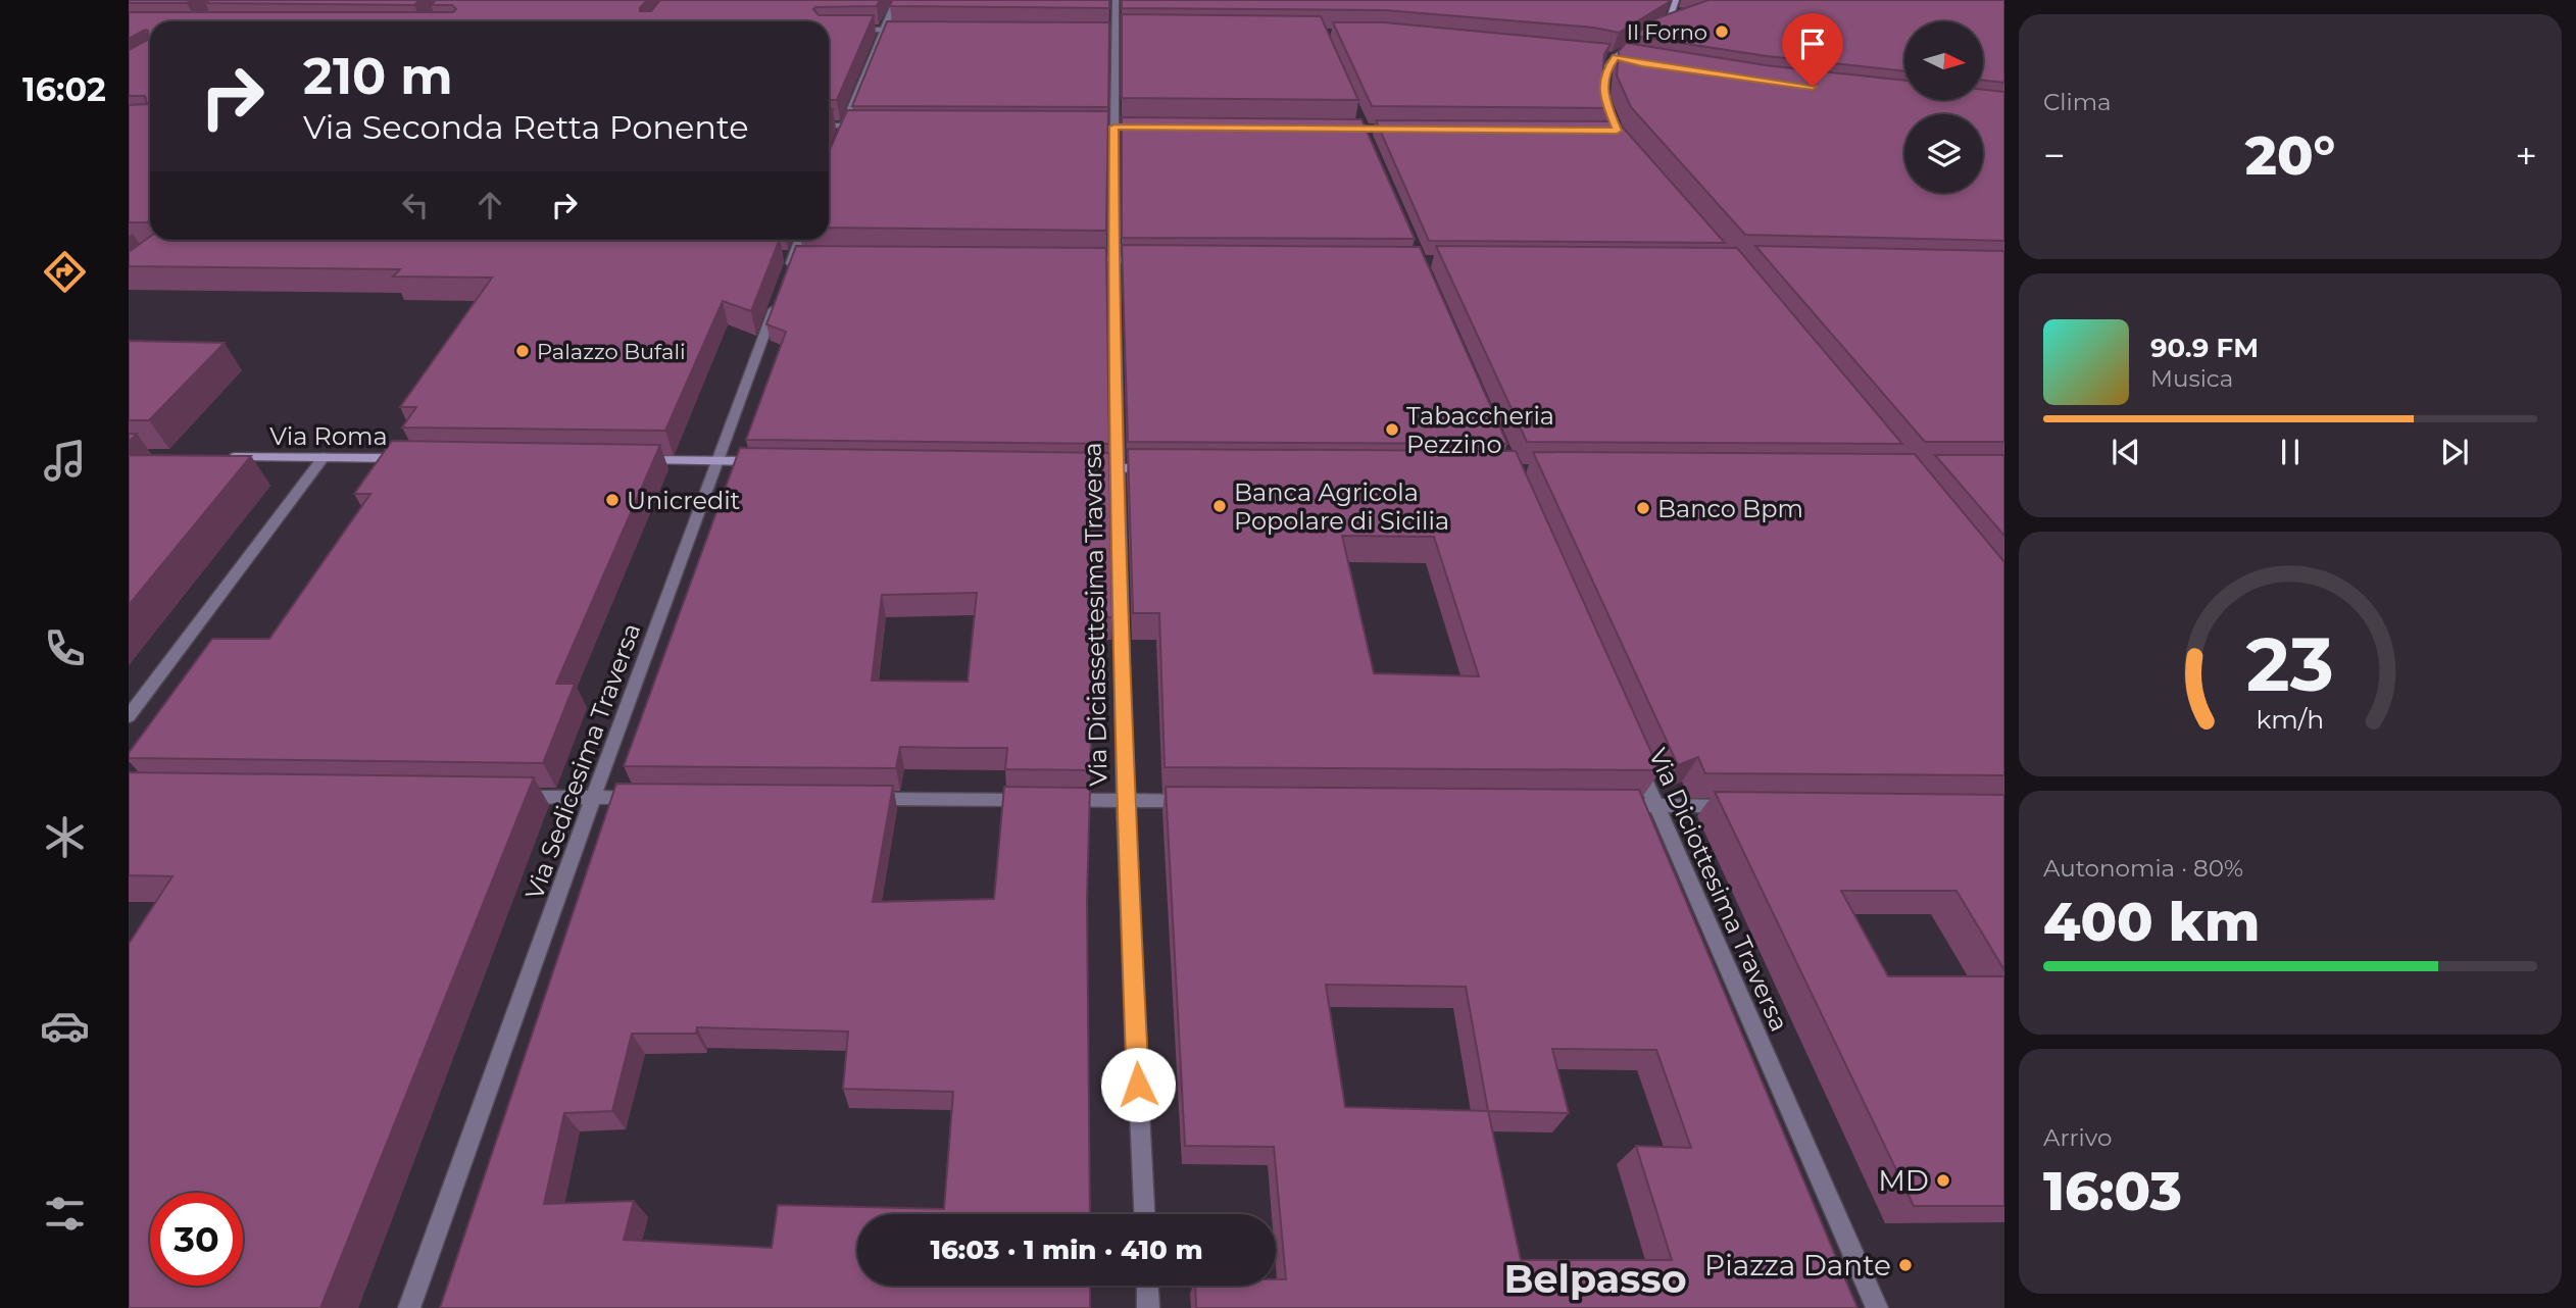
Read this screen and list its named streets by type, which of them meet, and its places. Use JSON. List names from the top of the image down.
{
  "streets": {
    "street": [
      "Via Roma",
      "Via Diciassettesima Traversa",
      "Via Sedicesima Traversa",
      "Via Diciottesima Traversa"
    ]
  },
  "districts": ["Belpasso"],
  "places": [
    "Il Forno",
    "Palazzo Bufali",
    "Tabaccheria Pezzino",
    "Unicredit",
    "Banca Agricola Popolare di Sicilia",
    "Banco Bpm",
    "MD",
    "Piazza Dante"
  ],
  "north": "right",
  "page": {
    "tabs": "16:02",
    "tile": [
      "Clima",
      ["Autonomia · 80%", "400 km"],
      ["Arrivo", "16:03"]
    ],
    "turn": ["210 m", "Via Seconda Retta Ponente"],
    "heat": ["−", "20°", "+"],
    "song": ["90.9 FM", "Musica"],
    "limit": "30",
    "trip": "16:03 · 1 min · 410 m",
    "gauge": ["23", "km/h"]
  }
}
